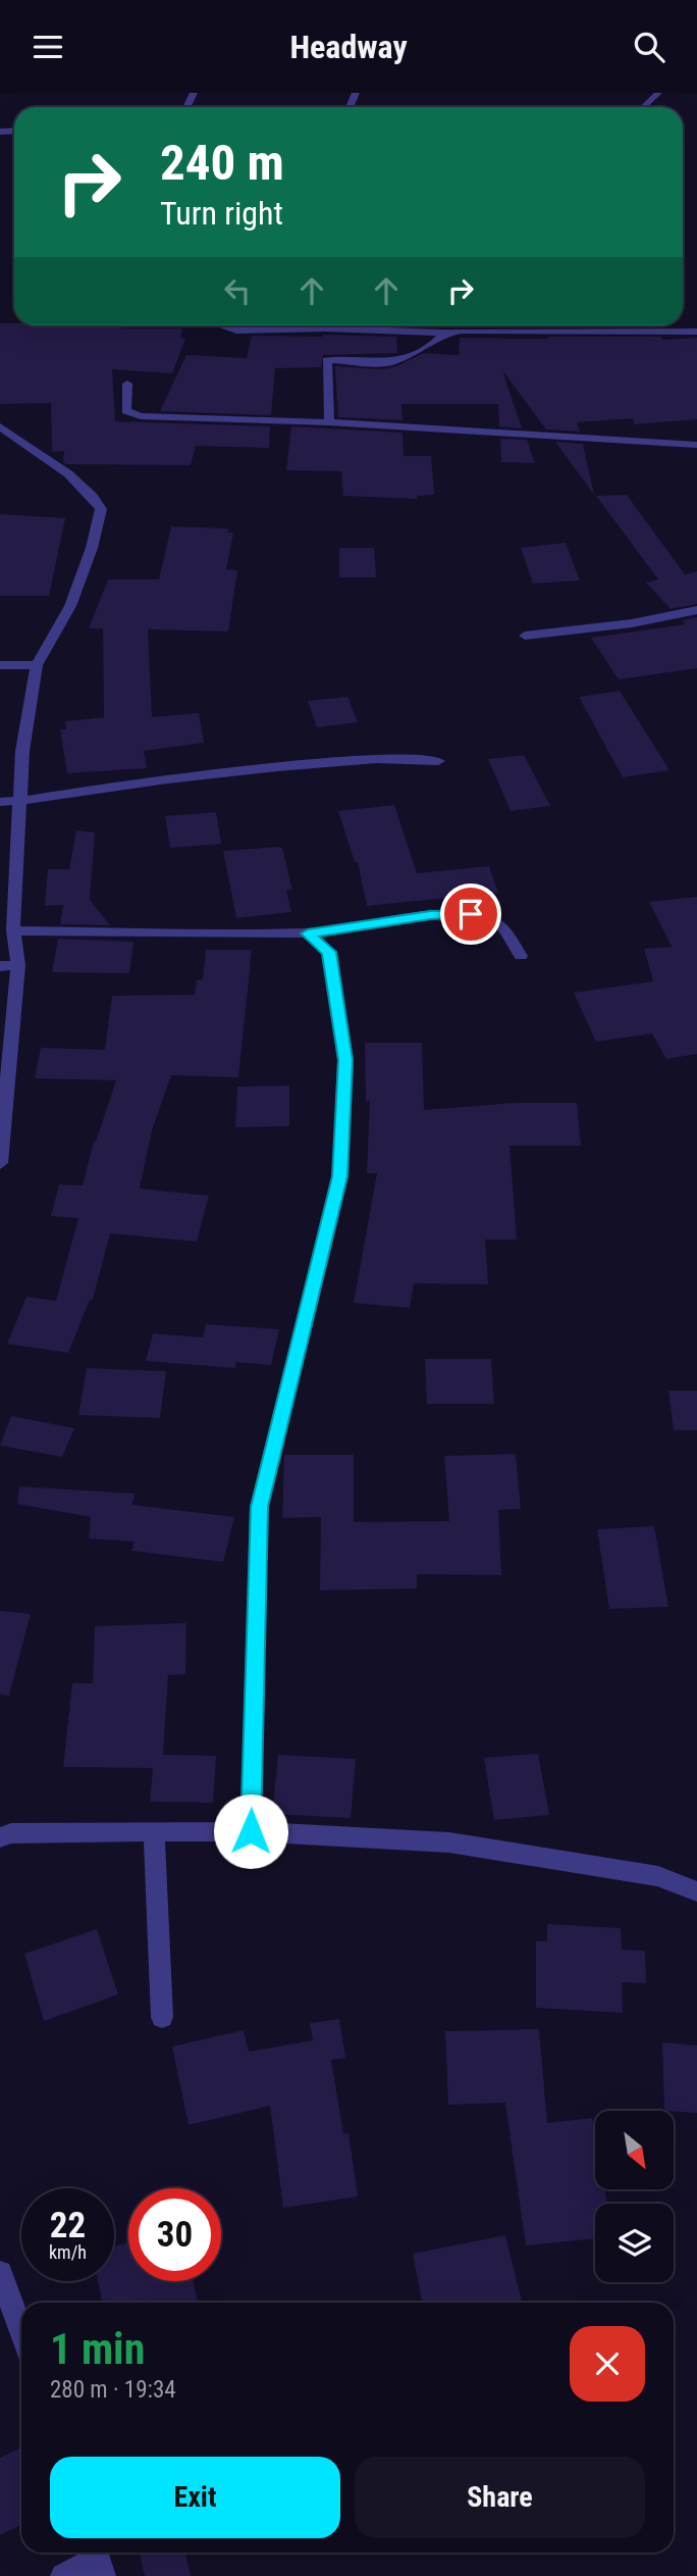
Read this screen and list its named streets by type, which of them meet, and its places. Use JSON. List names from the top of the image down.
{
  "north": "bottom right",
  "page": {
    "header": "Headway",
    "turn": ["240 m", "Turn right"],
    "speed": "22 km/h",
    "limit": "30",
    "heading": ["1 min", "280 m · 19:34"],
    "buttons": ["Exit", "Share"]
  }
}
